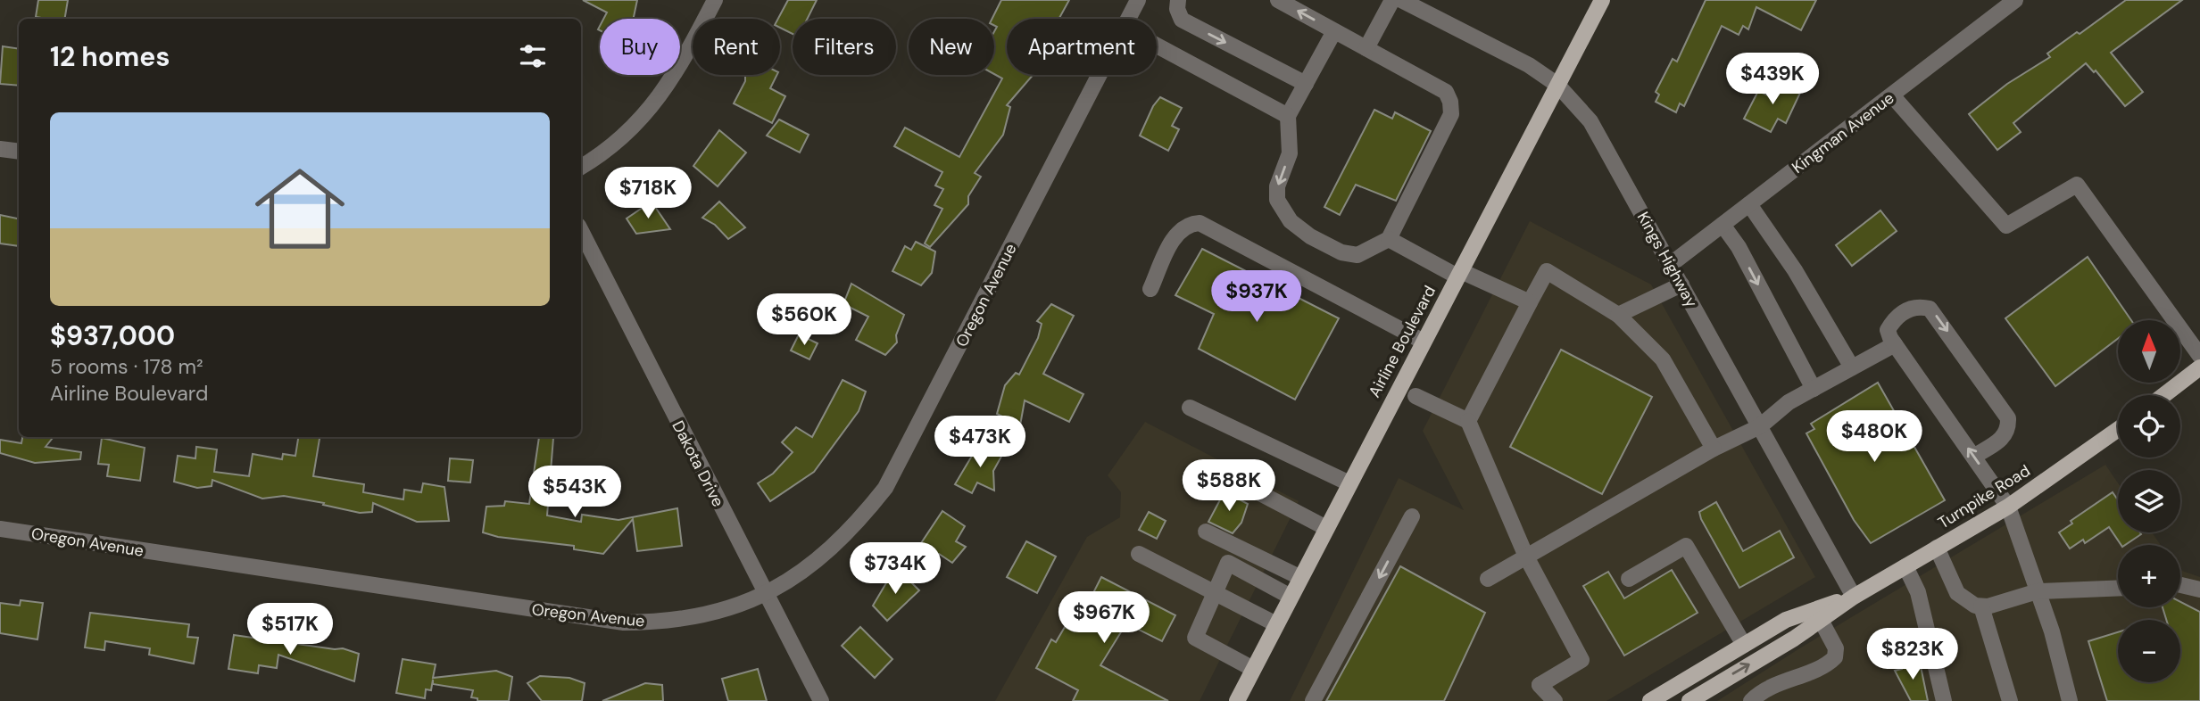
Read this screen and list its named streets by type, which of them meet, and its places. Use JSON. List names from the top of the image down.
{
  "streets": {
    "main road": ["Airline Boulevard", "Turnpike Road"],
    "street": [
      "Kingman Avenue",
      "Kings Highway",
      "Oregon Avenue",
      "Dakota Drive"
    ]
  },
  "crossings": [
    ["Kingman Avenue", "Kings Highway"],
    ["Kings Highway", "Airline Boulevard"],
    ["Kings Highway", "Turnpike Road"],
    ["Oregon Avenue", "Dakota Drive"]
  ],
  "north": "top",
  "page": {
    "chip": [
      "Buy",
      "Rent",
      "Filters",
      "New",
      "Apartment"
    ],
    "heading": "12 homes",
    "price": [
      "$439K",
      "$718K",
      "$937K",
      "$560K",
      "$480K",
      "$473K",
      "$588K",
      "$543K",
      "$734K",
      "$967K",
      "$517K",
      "$823K"
    ],
    "list": [
      {
        "name": "$937,000",
        "note": "5 rooms · 178 m² · Airline Boulevard"
      }
    ],
    "map_buttons": ["+", "−"]
  }
}
